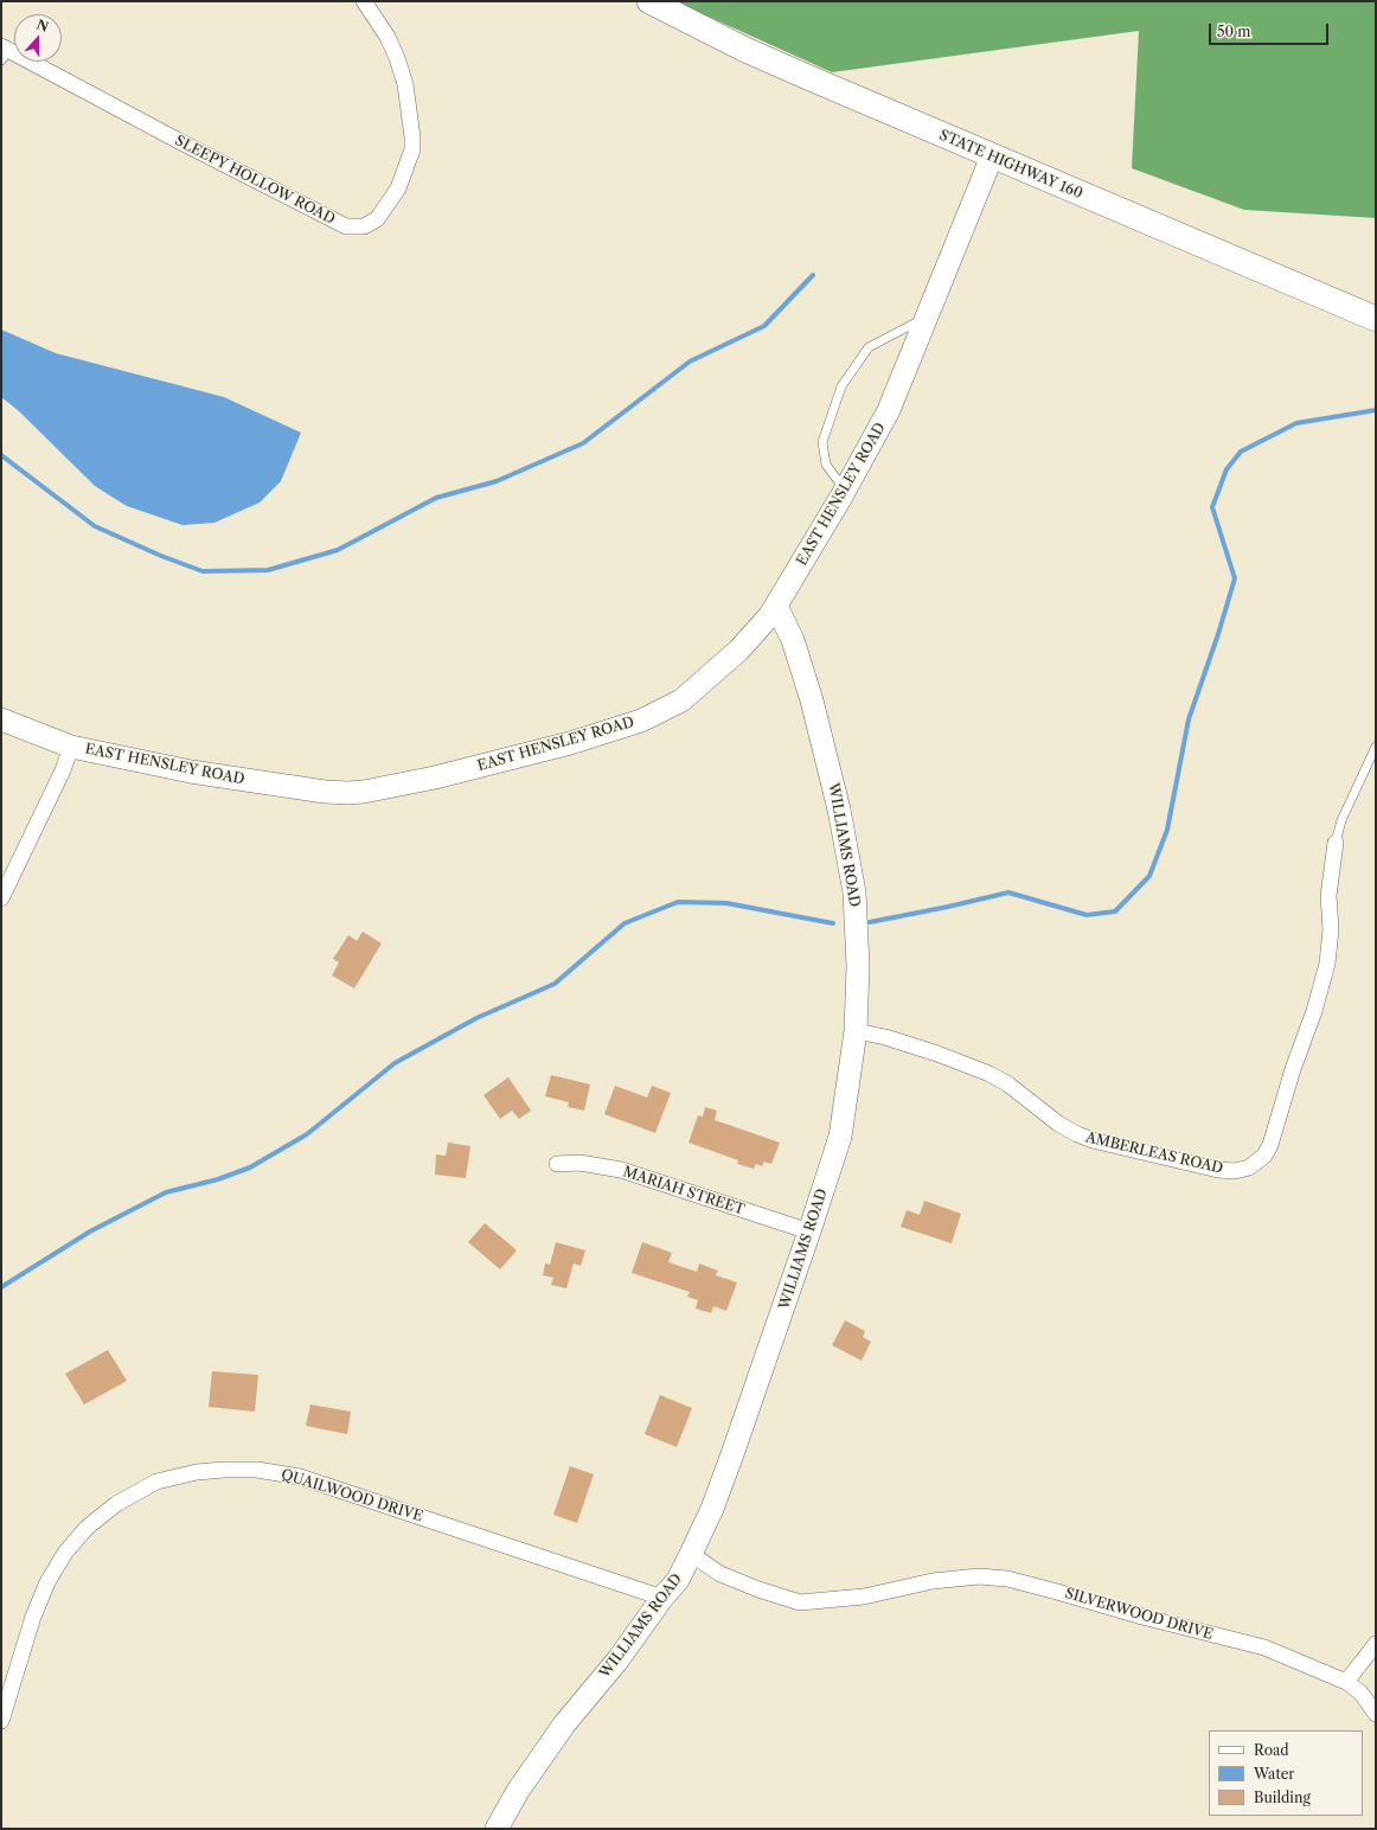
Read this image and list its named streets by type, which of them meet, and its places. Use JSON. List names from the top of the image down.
{
  "streets": {
    "main road": ["STATE HIGHWAY 160", "EAST HENSLEY ROAD", "WILLIAMS ROAD"],
    "street": [
      "SLEEPY HOLLOW ROAD",
      "AMBERLEAS ROAD",
      "MARIAH STREET",
      "QUAILWOOD DRIVE",
      "SILVERWOOD DRIVE"
    ]
  },
  "crossings": [
    ["STATE HIGHWAY 160", "EAST HENSLEY ROAD"],
    ["EAST HENSLEY ROAD", "WILLIAMS ROAD"],
    ["WILLIAMS ROAD", "AMBERLEAS ROAD"],
    ["WILLIAMS ROAD", "MARIAH STREET"],
    ["WILLIAMS ROAD", "QUAILWOOD DRIVE"],
    ["WILLIAMS ROAD", "SILVERWOOD DRIVE"]
  ],
  "legend": ["Road", "Water", "Building"],
  "scale_bar": "50 m",
  "north": "top"
}
